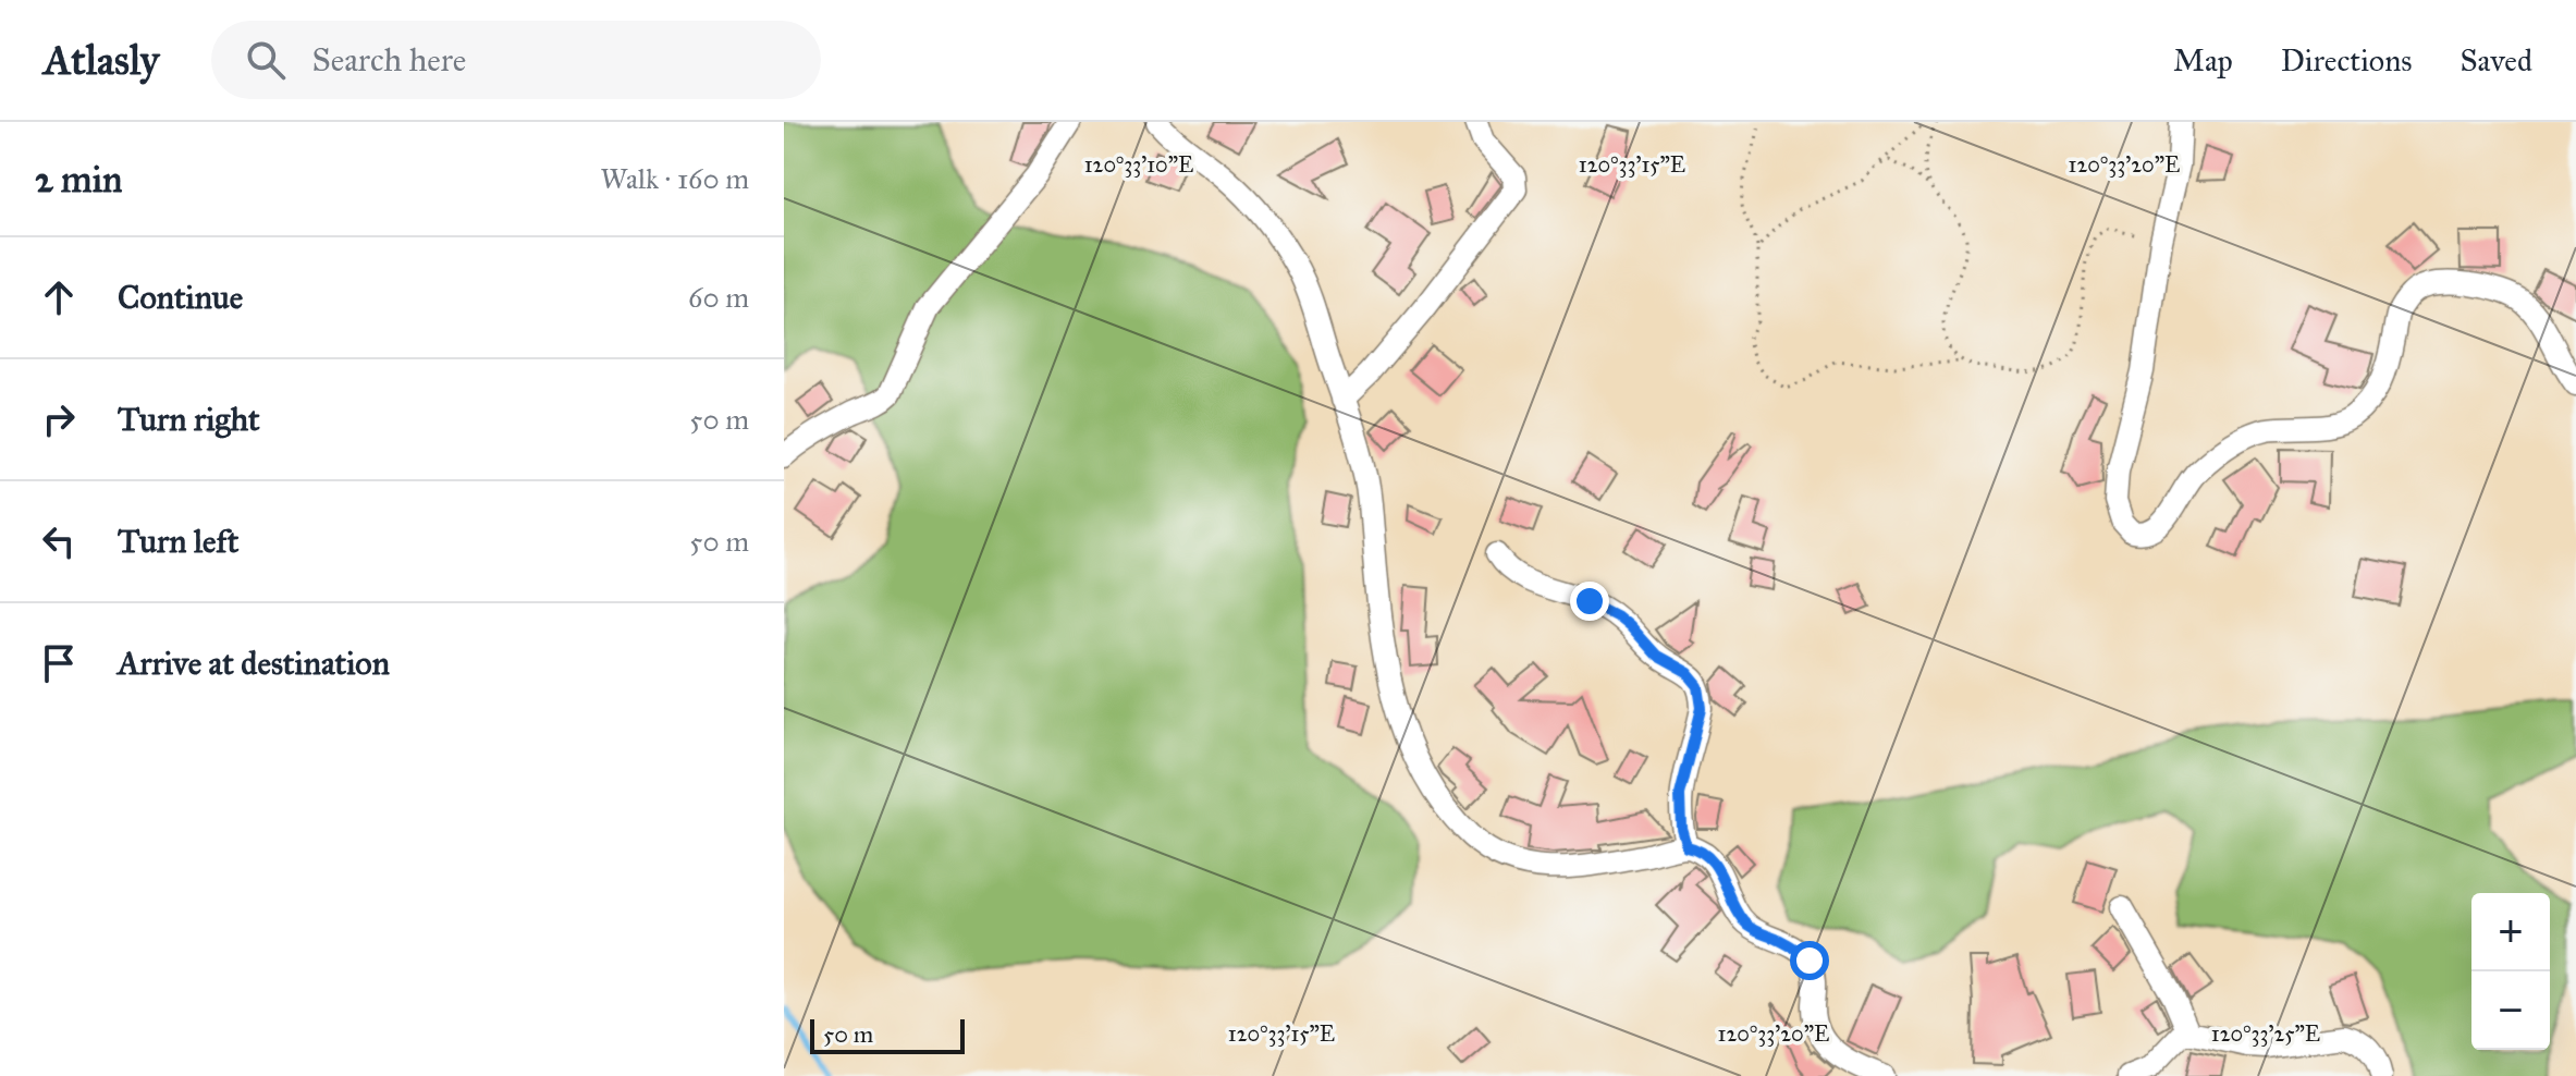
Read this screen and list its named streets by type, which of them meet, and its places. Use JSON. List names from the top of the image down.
{
  "scale_bar": "50 m",
  "page": {
    "header": "Atlasly",
    "search": "Search here",
    "nav": ["Map", "Directions", "Saved"],
    "heading": ["2 min", "Walk · 160 m"],
    "list": [
      ["Continue", "60 m"],
      ["Turn right", "50 m"],
      ["Turn left", "50 m"],
      "Arrive at destination"
    ],
    "map_buttons": ["+", "−"],
    "scale": "50 m"
  },
  "coordinates": [
    "120°33'10\"E",
    "120°33'15\"E",
    "120°33'20\"E",
    "120°33'25\"E"
  ]
}
